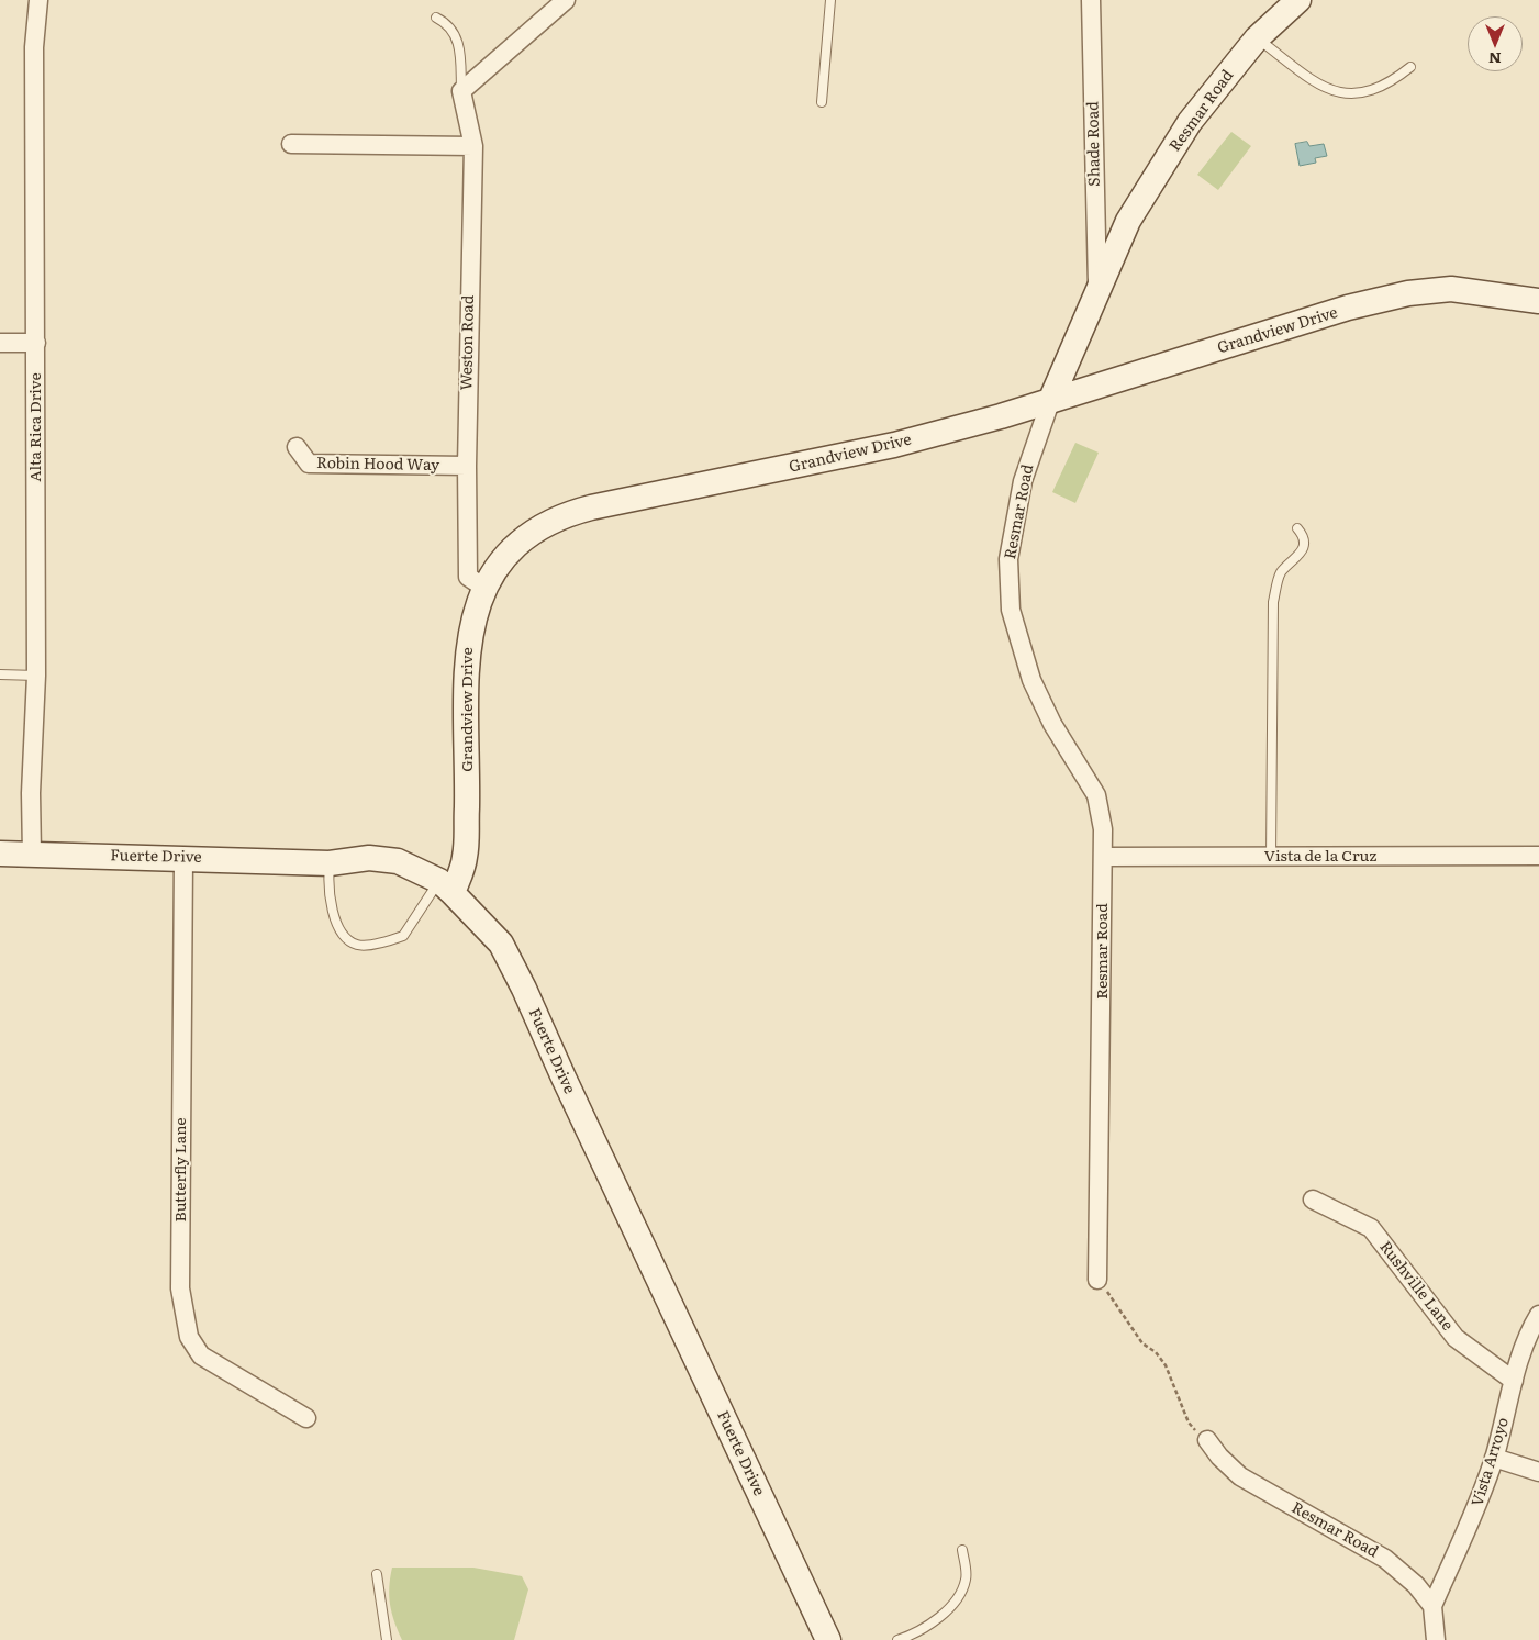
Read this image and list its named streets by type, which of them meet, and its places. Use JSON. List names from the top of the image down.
{
  "streets": {
    "street": [
      "Resmar Road",
      "Shade Road",
      "Grandview Drive",
      "Weston Road",
      "Alta Rica Drive",
      "Robin Hood Way",
      "Fuerte Drive",
      "Vista de la Cruz",
      "Butterfly Lane",
      "Rushville Lane",
      "Vista Arroyo"
    ]
  },
  "crossings": [
    ["Resmar Road", "Shade Road"],
    ["Resmar Road", "Grandview Drive"],
    ["Resmar Road", "Vista de la Cruz"],
    ["Resmar Road", "Vista Arroyo"],
    ["Grandview Drive", "Weston Road"],
    ["Grandview Drive", "Fuerte Drive"],
    ["Weston Road", "Robin Hood Way"],
    ["Alta Rica Drive", "Fuerte Drive"],
    ["Fuerte Drive", "Butterfly Lane"],
    ["Rushville Lane", "Vista Arroyo"]
  ],
  "north": "bottom"
}
